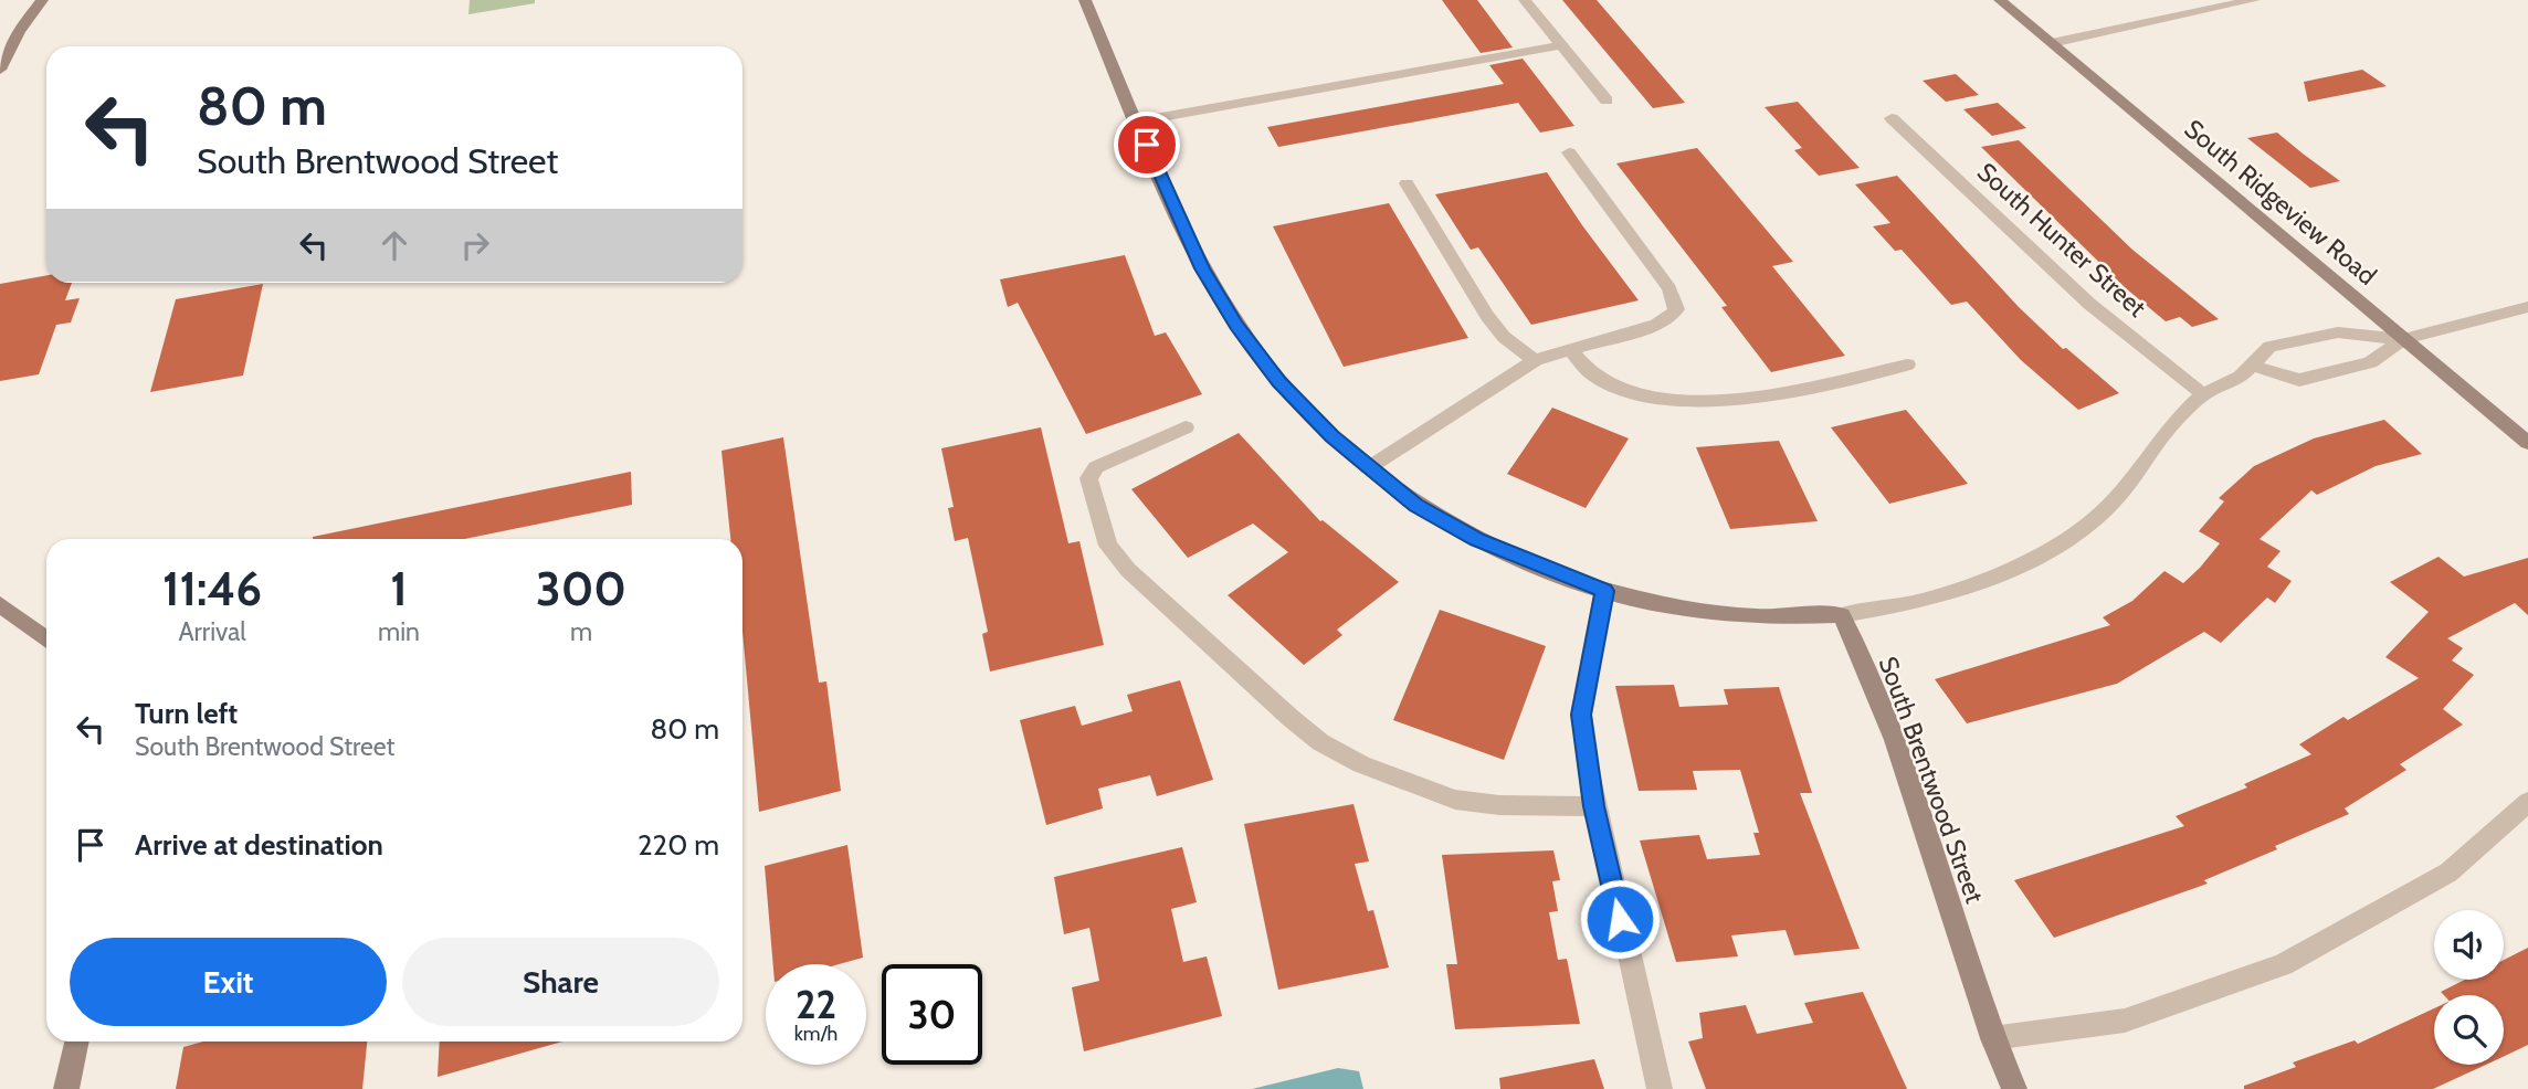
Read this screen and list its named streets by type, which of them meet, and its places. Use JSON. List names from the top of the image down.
{
  "streets": {
    "street": ["South Ridgeview Road", "South Hunter Street", "South Brentwood Street"]
  },
  "page": {
    "turn": ["80 m", "South Brentwood Street"],
    "eta": [
      "11:46",
      "Arrival",
      "1",
      "min",
      "300",
      "m"
    ],
    "list": [
      {
        "name": "Turn left",
        "note": "South Brentwood Street",
        "value": "80 m"
      },
      {
        "name": "Arrive at destination",
        "value": "220 m"
      }
    ],
    "buttons": ["Exit", "Share"],
    "speed": "22 km/h",
    "limit": "30"
  }
}
